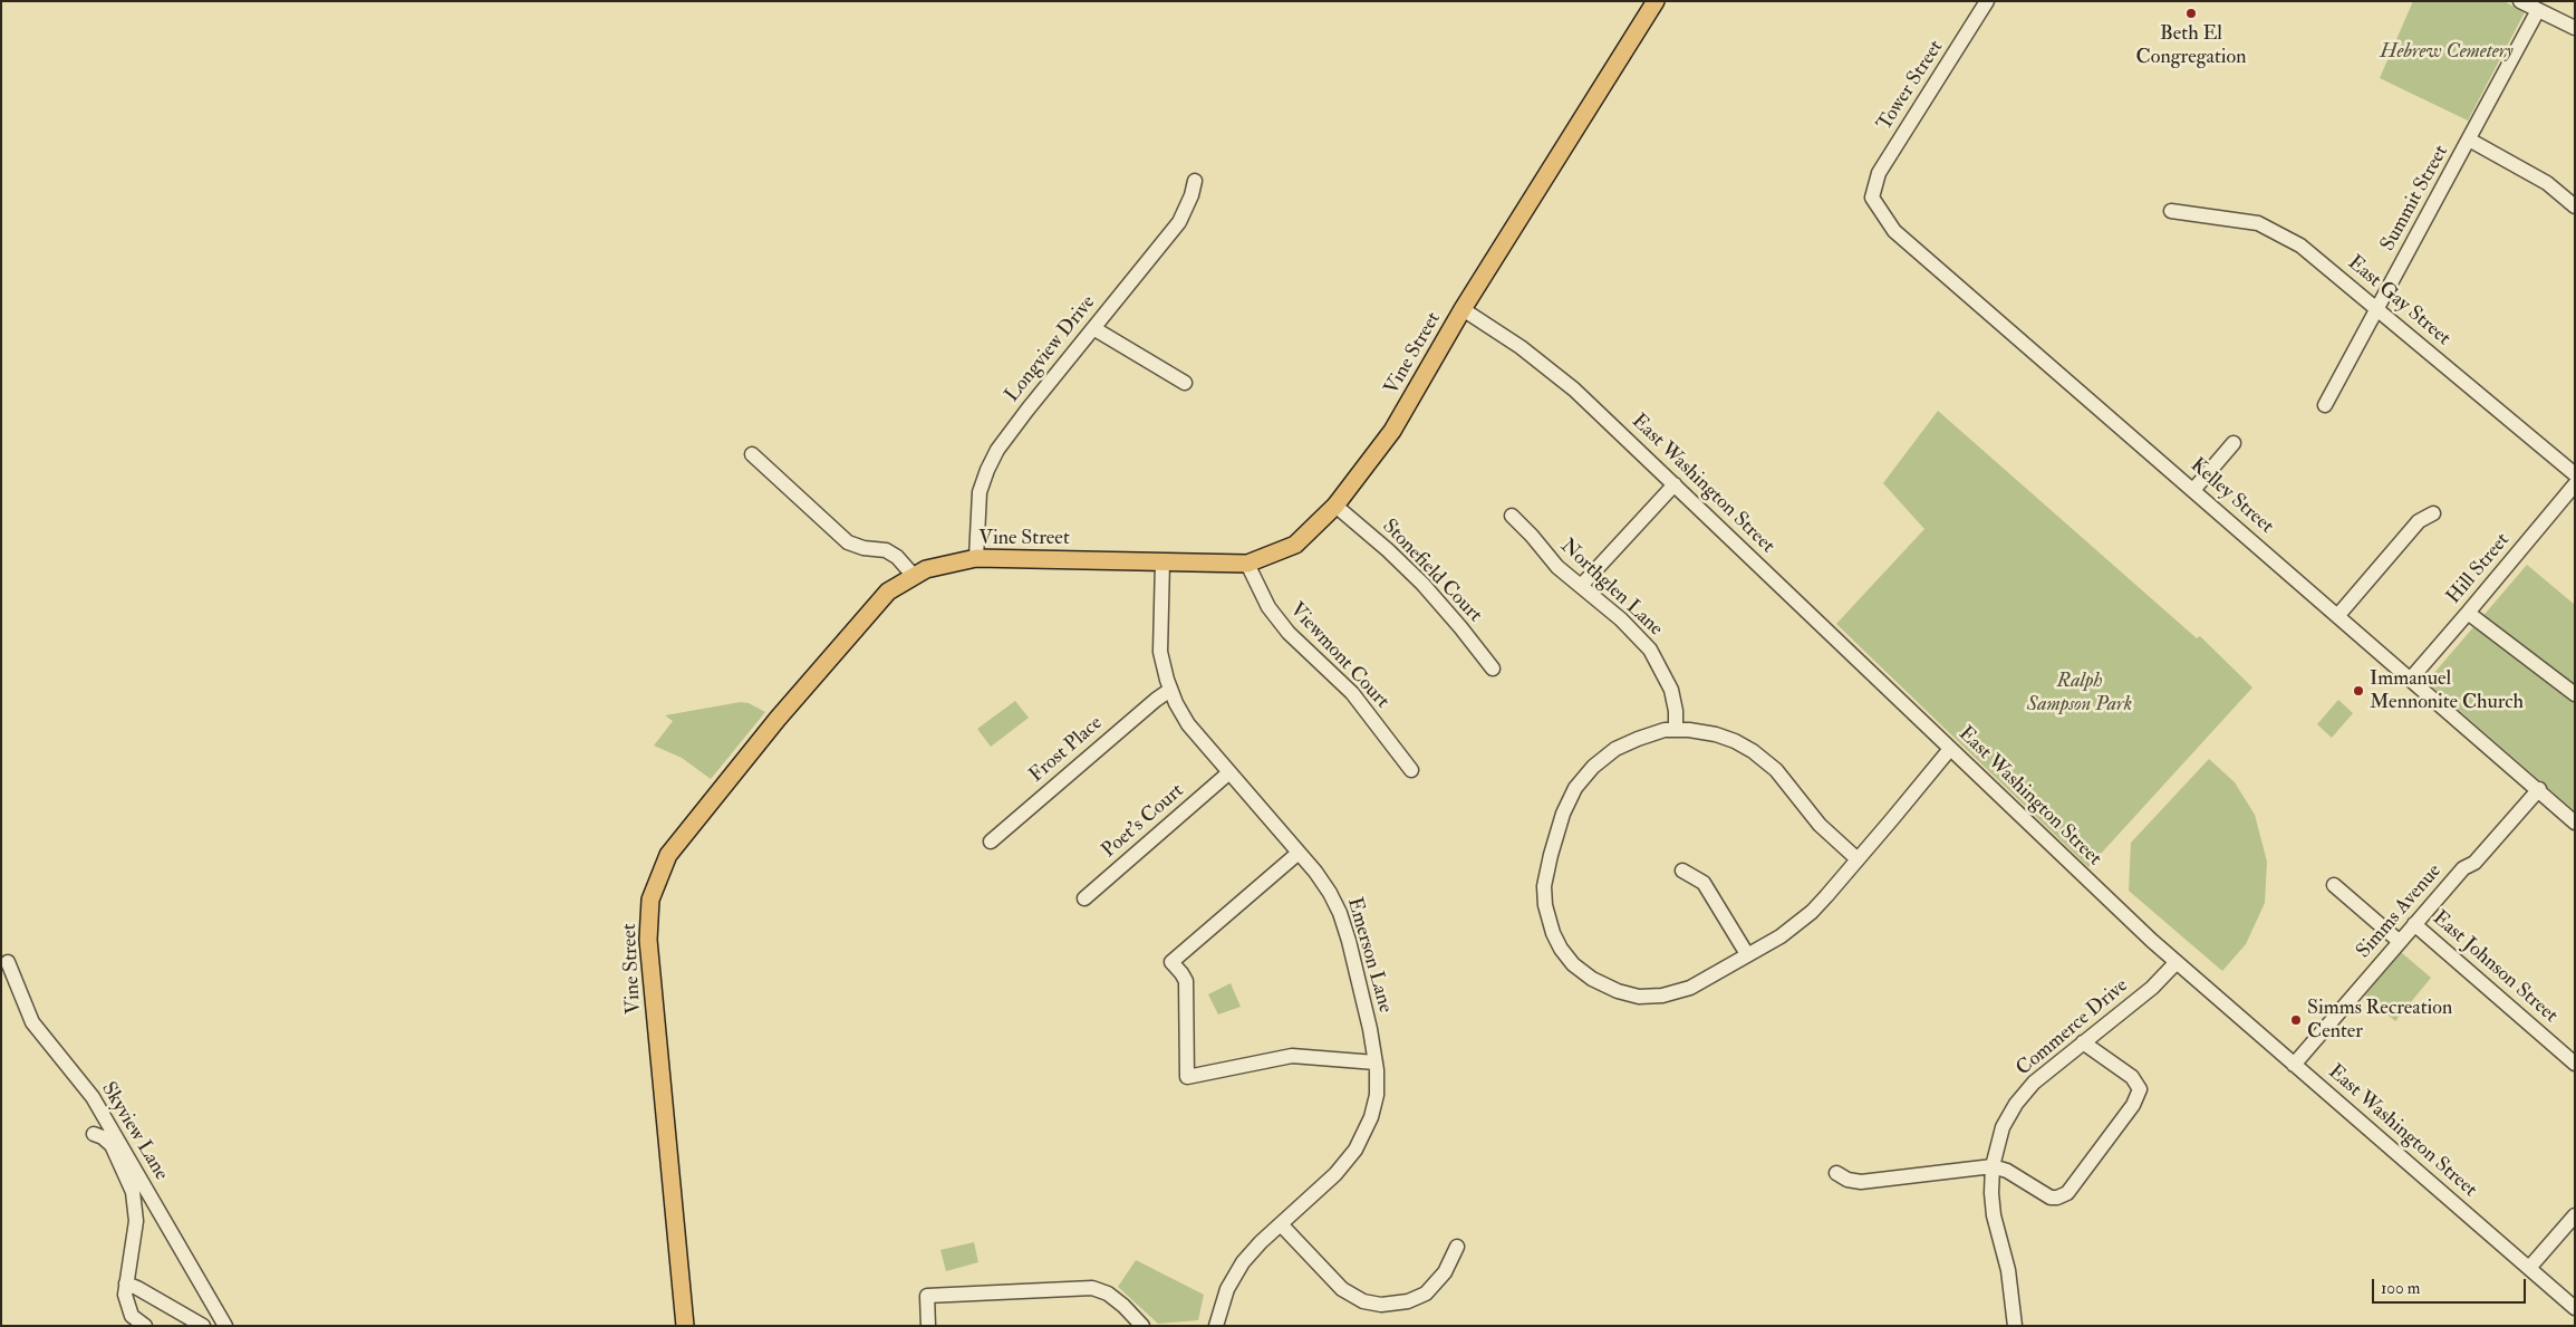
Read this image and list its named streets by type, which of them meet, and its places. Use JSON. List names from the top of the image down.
{
  "streets": {
    "main road": ["Vine Street"],
    "street": [
      "Tower Street",
      "Summit Street",
      "East Gay Street",
      "Longview Drive",
      "East Washington Street",
      "Kelley Street",
      "Hill Street",
      "Stonefield Court",
      "Northglen Lane",
      "Viewmont Court",
      "Frost Place",
      "Poet's Court",
      "Simms Avenue",
      "Emerson Lane",
      "East Johnson Street",
      "Commerce Drive",
      "Skyview Lane"
    ]
  },
  "crossings": [
    ["Tower Street", "Kelley Street"],
    ["Summit Street", "East Gay Street"],
    ["Longview Drive", "Vine Street"],
    ["Vine Street", "East Washington Street"],
    ["Vine Street", "Stonefield Court"],
    ["Vine Street", "Viewmont Court"],
    ["Vine Street", "Emerson Lane"],
    ["East Washington Street", "Simms Avenue"],
    ["East Washington Street", "Commerce Drive"],
    ["Kelley Street", "Hill Street"],
    ["Kelley Street", "Simms Avenue"],
    ["Frost Place", "Emerson Lane"],
    ["Poet's Court", "Emerson Lane"],
    ["Simms Avenue", "East Johnson Street"]
  ],
  "parks": ["Hebrew Cemetery", "Ralph Sampson Park"],
  "places": ["Beth El Congregation", "Immanuel Mennonite Church", "Simms Recreation Center"],
  "scale_bar": "100 m"
}
